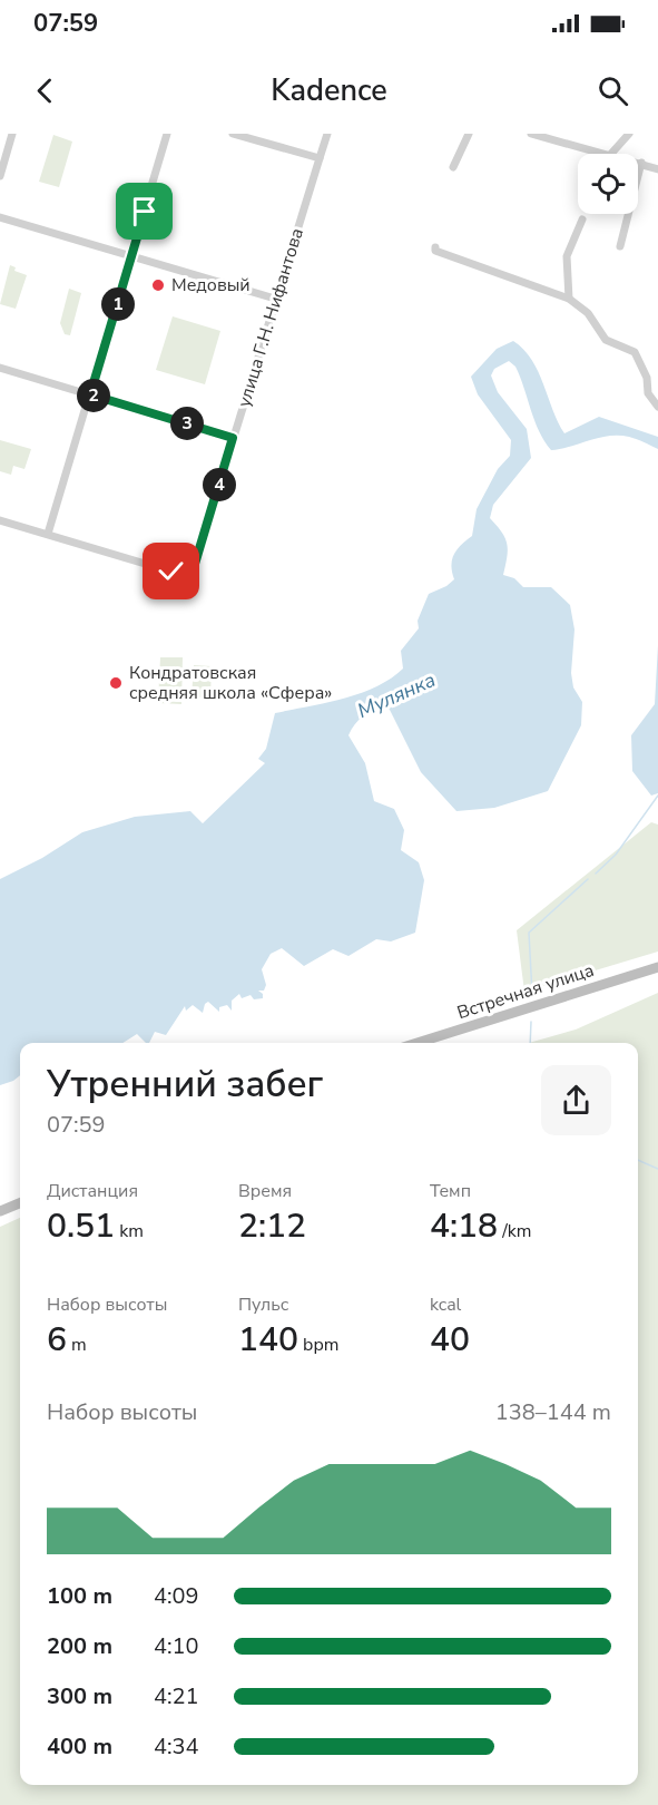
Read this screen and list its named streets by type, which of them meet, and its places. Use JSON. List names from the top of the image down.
{
  "streets": {
    "main road": ["Встречная улица"],
    "street": ["улица Г.Н. Нифантова"]
  },
  "water": ["Мулянка"],
  "places": ["Медовый", "Кондратовская средняя школа «Сфера»"],
  "page": {
    "status": "07:59",
    "header": "Kadence",
    "pins": [
      "1",
      "2",
      "3",
      "4"
    ],
    "heading": ["Утренний забег", "07:59"],
    "stats": [
      ["Дистанция", "0.51 km"],
      ["Время", "2:12"],
      ["Темп", "4:18 /km"],
      ["Набор высоты", "6 m"],
      ["Пульс", "140 bpm"],
      ["kcal", "40"]
    ],
    "chart": ["Набор высоты", "138–144 m"],
    "list": [
      {
        "name": "100 m",
        "note": "4:09"
      },
      {
        "name": "200 m",
        "note": "4:10"
      },
      {
        "name": "300 m",
        "note": "4:21"
      },
      {
        "name": "400 m",
        "note": "4:34"
      }
    ]
  }
}
